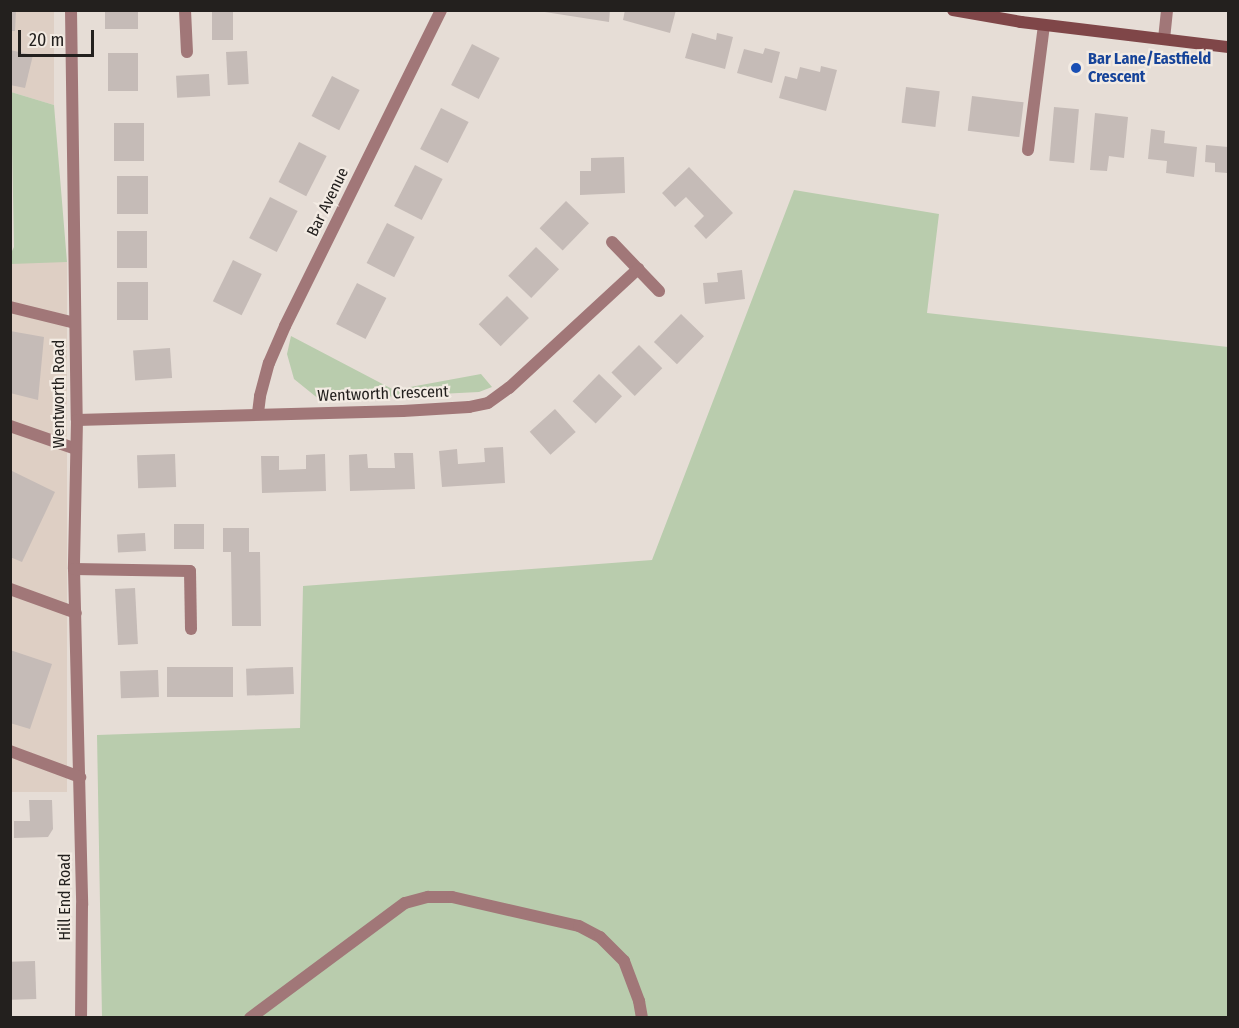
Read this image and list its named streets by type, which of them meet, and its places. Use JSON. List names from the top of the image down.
{
  "streets": {
    "street": [
      "Bar Avenue",
      "Wentworth Road",
      "Wentworth Crescent",
      "Hill End Road"
    ]
  },
  "crossings": [
    ["Bar Avenue", "Wentworth Crescent"],
    ["Wentworth Road", "Wentworth Crescent"],
    ["Wentworth Road", "Hill End Road"]
  ],
  "places": ["Bar Lane/Eastfield Crescent"],
  "scale_bar": "20 m"
}
